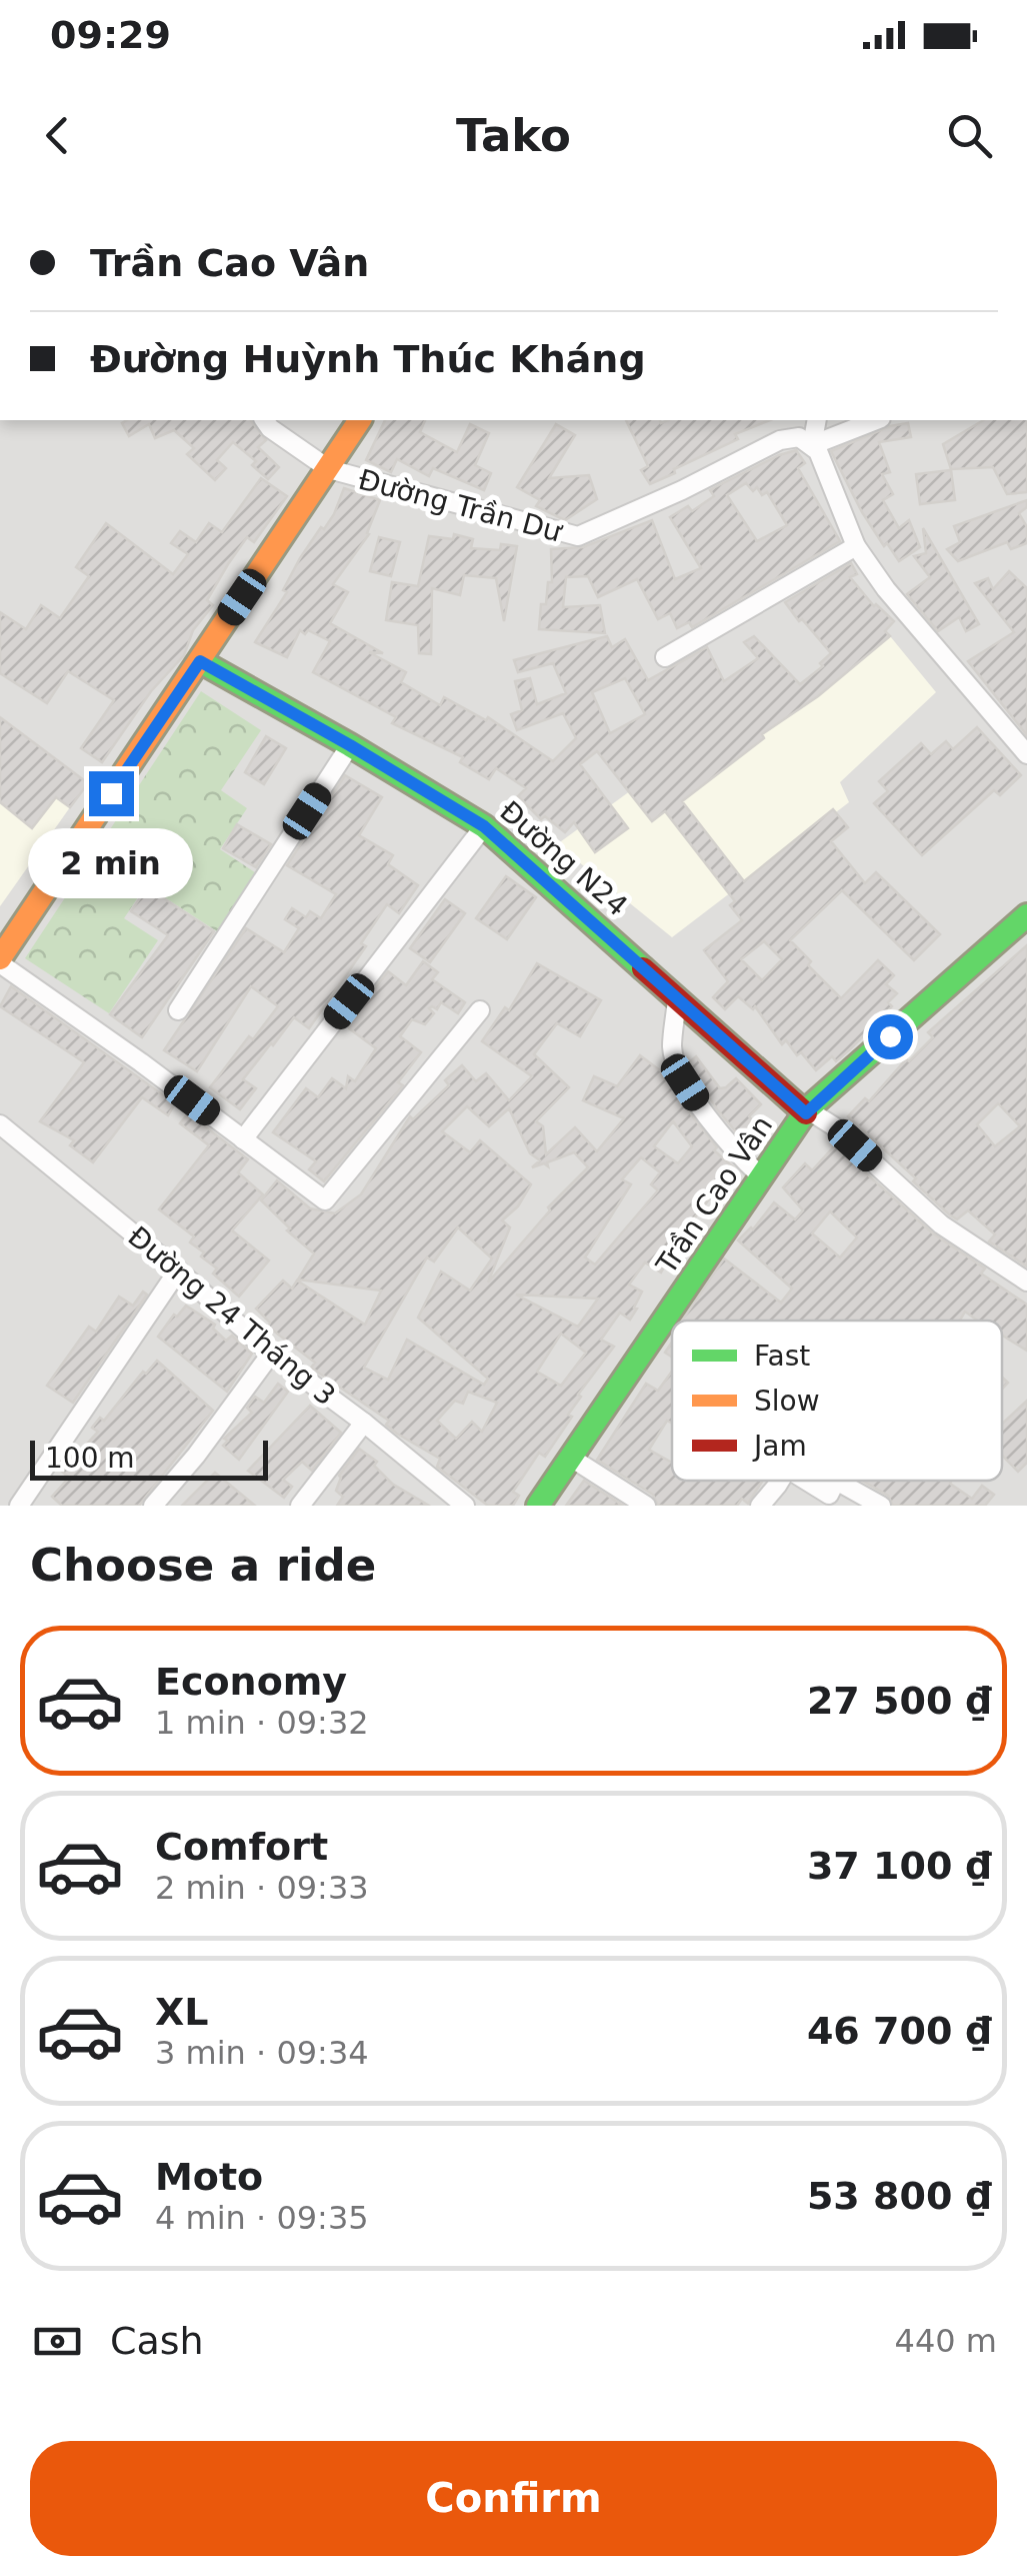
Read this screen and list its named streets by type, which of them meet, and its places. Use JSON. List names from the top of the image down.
{
  "streets": {
    "street": [
      "Đường Trần Dư",
      "Đường N24",
      "Trần Cao Vân",
      "Đường 24 Tháng 3"
    ]
  },
  "crossings": [
    ["Đường N24", "Trần Cao Vân"]
  ],
  "legend": ["Fast", "Slow", "Jam"],
  "scale_bar": "100 m",
  "page": {
    "status": "09:29",
    "header": "Tako",
    "banner": ["Trần Cao Vân", "Đường Huỳnh Thúc Kháng"],
    "bubble": "2 min",
    "scale": "100 m",
    "heading": "Choose a ride",
    "list": [
      {
        "name": "Economy",
        "note": "1 min · 09:32",
        "value": "27 500 ₫"
      },
      {
        "name": "Comfort",
        "note": "2 min · 09:33",
        "value": "37 100 ₫"
      },
      {
        "name": "XL",
        "note": "3 min · 09:34",
        "value": "46 700 ₫"
      },
      {
        "name": "Moto",
        "note": "4 min · 09:35",
        "value": "53 800 ₫"
      }
    ],
    "pay": ["Cash", "440 m"],
    "buttons": "Confirm"
  }
}
